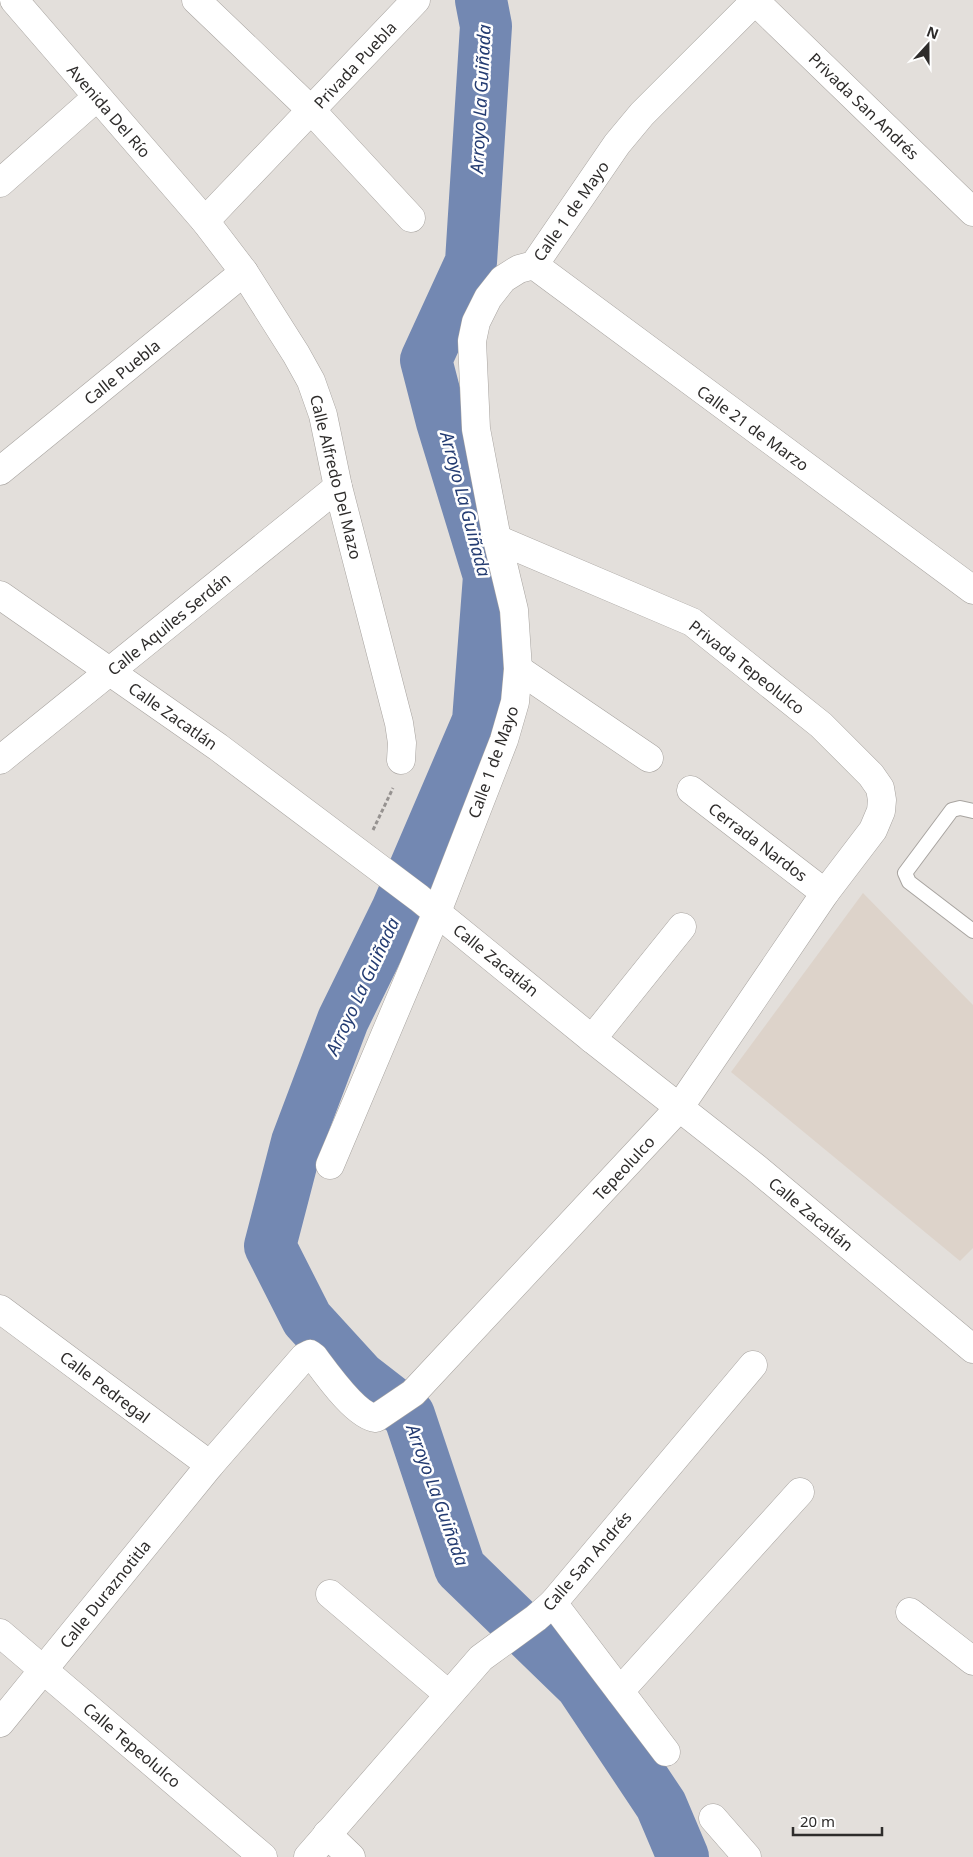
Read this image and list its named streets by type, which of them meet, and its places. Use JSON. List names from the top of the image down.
{
  "streets": {
    "street": [
      "Privada Puebla",
      "Privada San Andrés",
      "Avenida Del Río",
      "Calle 1 de Mayo",
      "Calle Puebla",
      "Calle 21 de Marzo",
      "Calle Alfredo Del Mazo",
      "Calle Aquiles Serdán",
      "Privada Tepeolulco",
      "Calle Zacatlán",
      "Cerrada Nardos",
      "Tepeolulco",
      "Calle Pedregal",
      "Calle San Andrés",
      "Calle Duraznotitla",
      "Calle Tepeolulco"
    ]
  },
  "crossings": [
    ["Privada San Andrés", "Calle 1 de Mayo"],
    ["Avenida Del Río", "Calle Alfredo Del Mazo"],
    ["Calle 1 de Mayo", "Calle 21 de Marzo"],
    ["Calle 1 de Mayo", "Privada Tepeolulco"],
    ["Calle 1 de Mayo", "Calle Zacatlán"],
    ["Calle Puebla", "Calle Alfredo Del Mazo"],
    ["Calle Alfredo Del Mazo", "Calle Aquiles Serdán"],
    ["Calle Aquiles Serdán", "Calle Zacatlán"],
    ["Privada Tepeolulco", "Tepeolulco"],
    ["Calle Zacatlán", "Tepeolulco"],
    ["Cerrada Nardos", "Tepeolulco"],
    ["Tepeolulco", "Calle Duraznotitla"],
    ["Calle Pedregal", "Calle Duraznotitla"],
    ["Calle Duraznotitla", "Calle Tepeolulco"]
  ],
  "water": ["Arroyo La Guiñada"],
  "scale_bar": "20 m",
  "north": "top"
}
